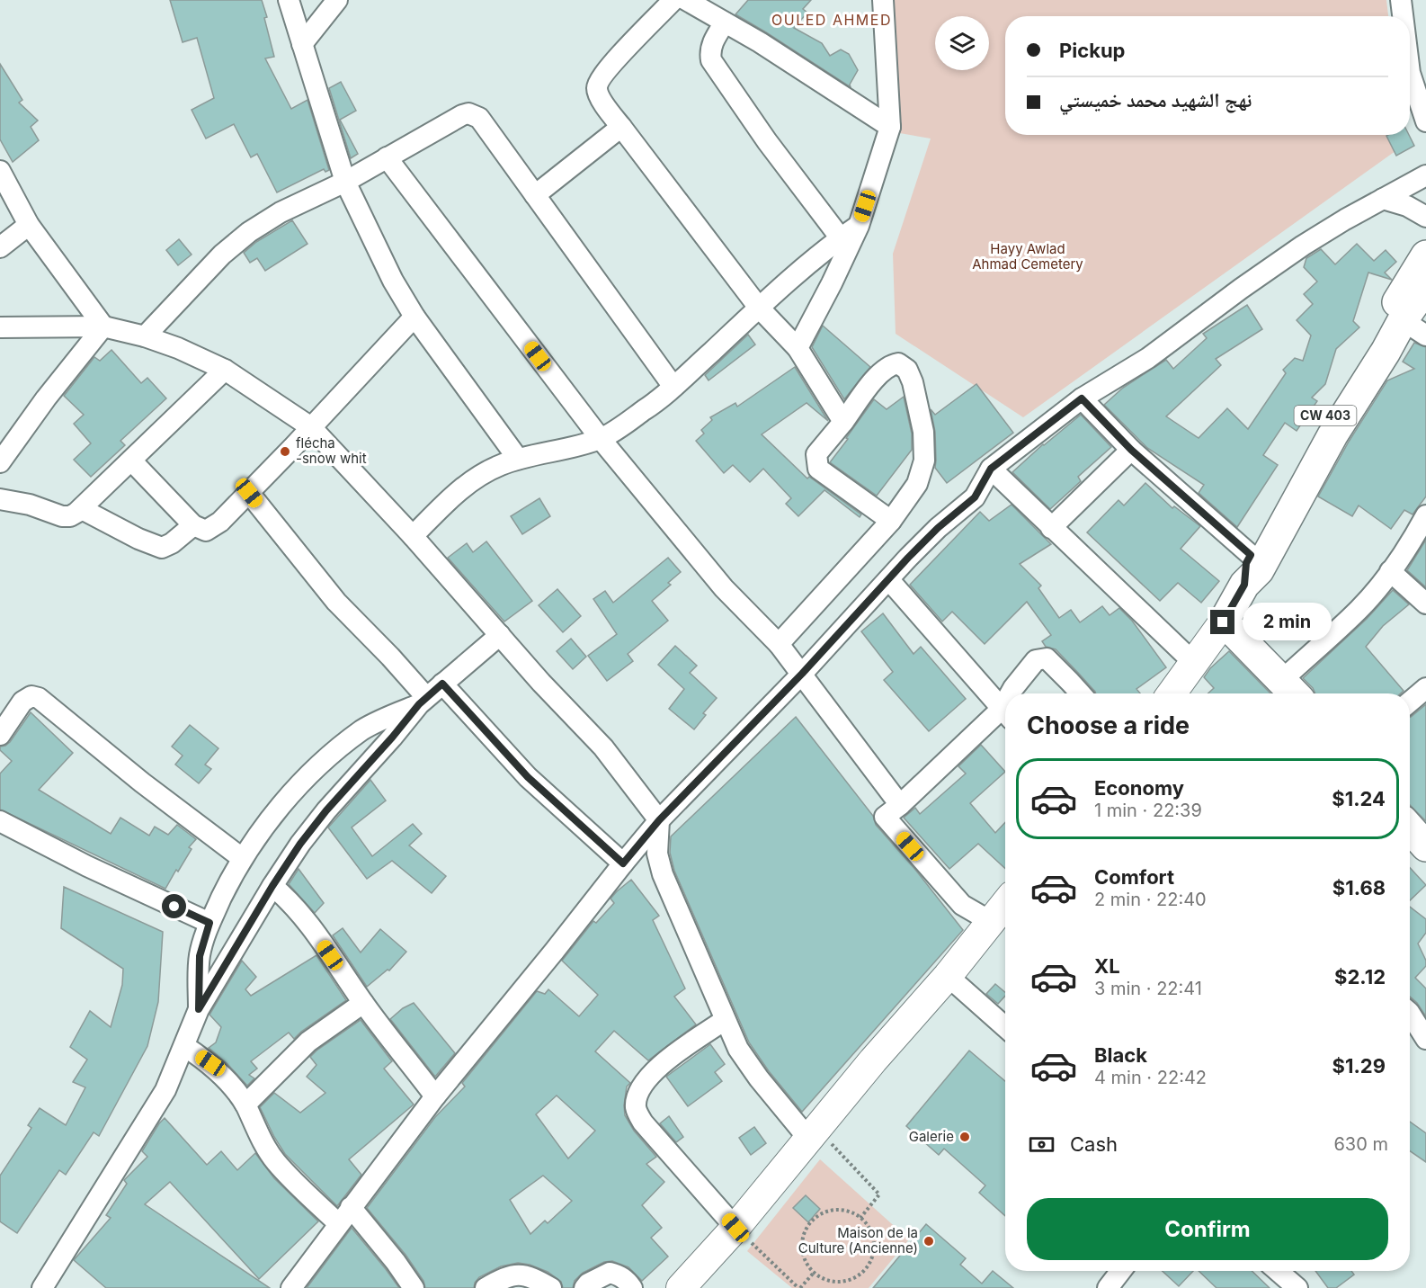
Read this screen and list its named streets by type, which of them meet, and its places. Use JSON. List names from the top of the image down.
{
  "streets": {
    "main road": ["CW 403"]
  },
  "districts": ["OULED AHMED"],
  "parks": ["Hayy Awlad Ahmad Cemetery"],
  "places": ["flécha -snow whit", "Galerie", "Maison de la Culture (Ancienne)"],
  "page": {
    "banner": ["Pickup", "نهج الشهيد محمد خميستي"],
    "bubble": "2 min",
    "heading": "Choose a ride",
    "list": [
      {
        "name": "Economy",
        "note": "1 min · 22:39",
        "value": "$1.24"
      },
      {
        "name": "Comfort",
        "note": "2 min · 22:40",
        "value": "$1.68"
      },
      {
        "name": "XL",
        "note": "3 min · 22:41",
        "value": "$2.12"
      },
      {
        "name": "Black",
        "note": "4 min · 22:42",
        "value": "$1.29"
      }
    ],
    "pay": ["Cash", "630 m"],
    "buttons": "Confirm"
  }
}
